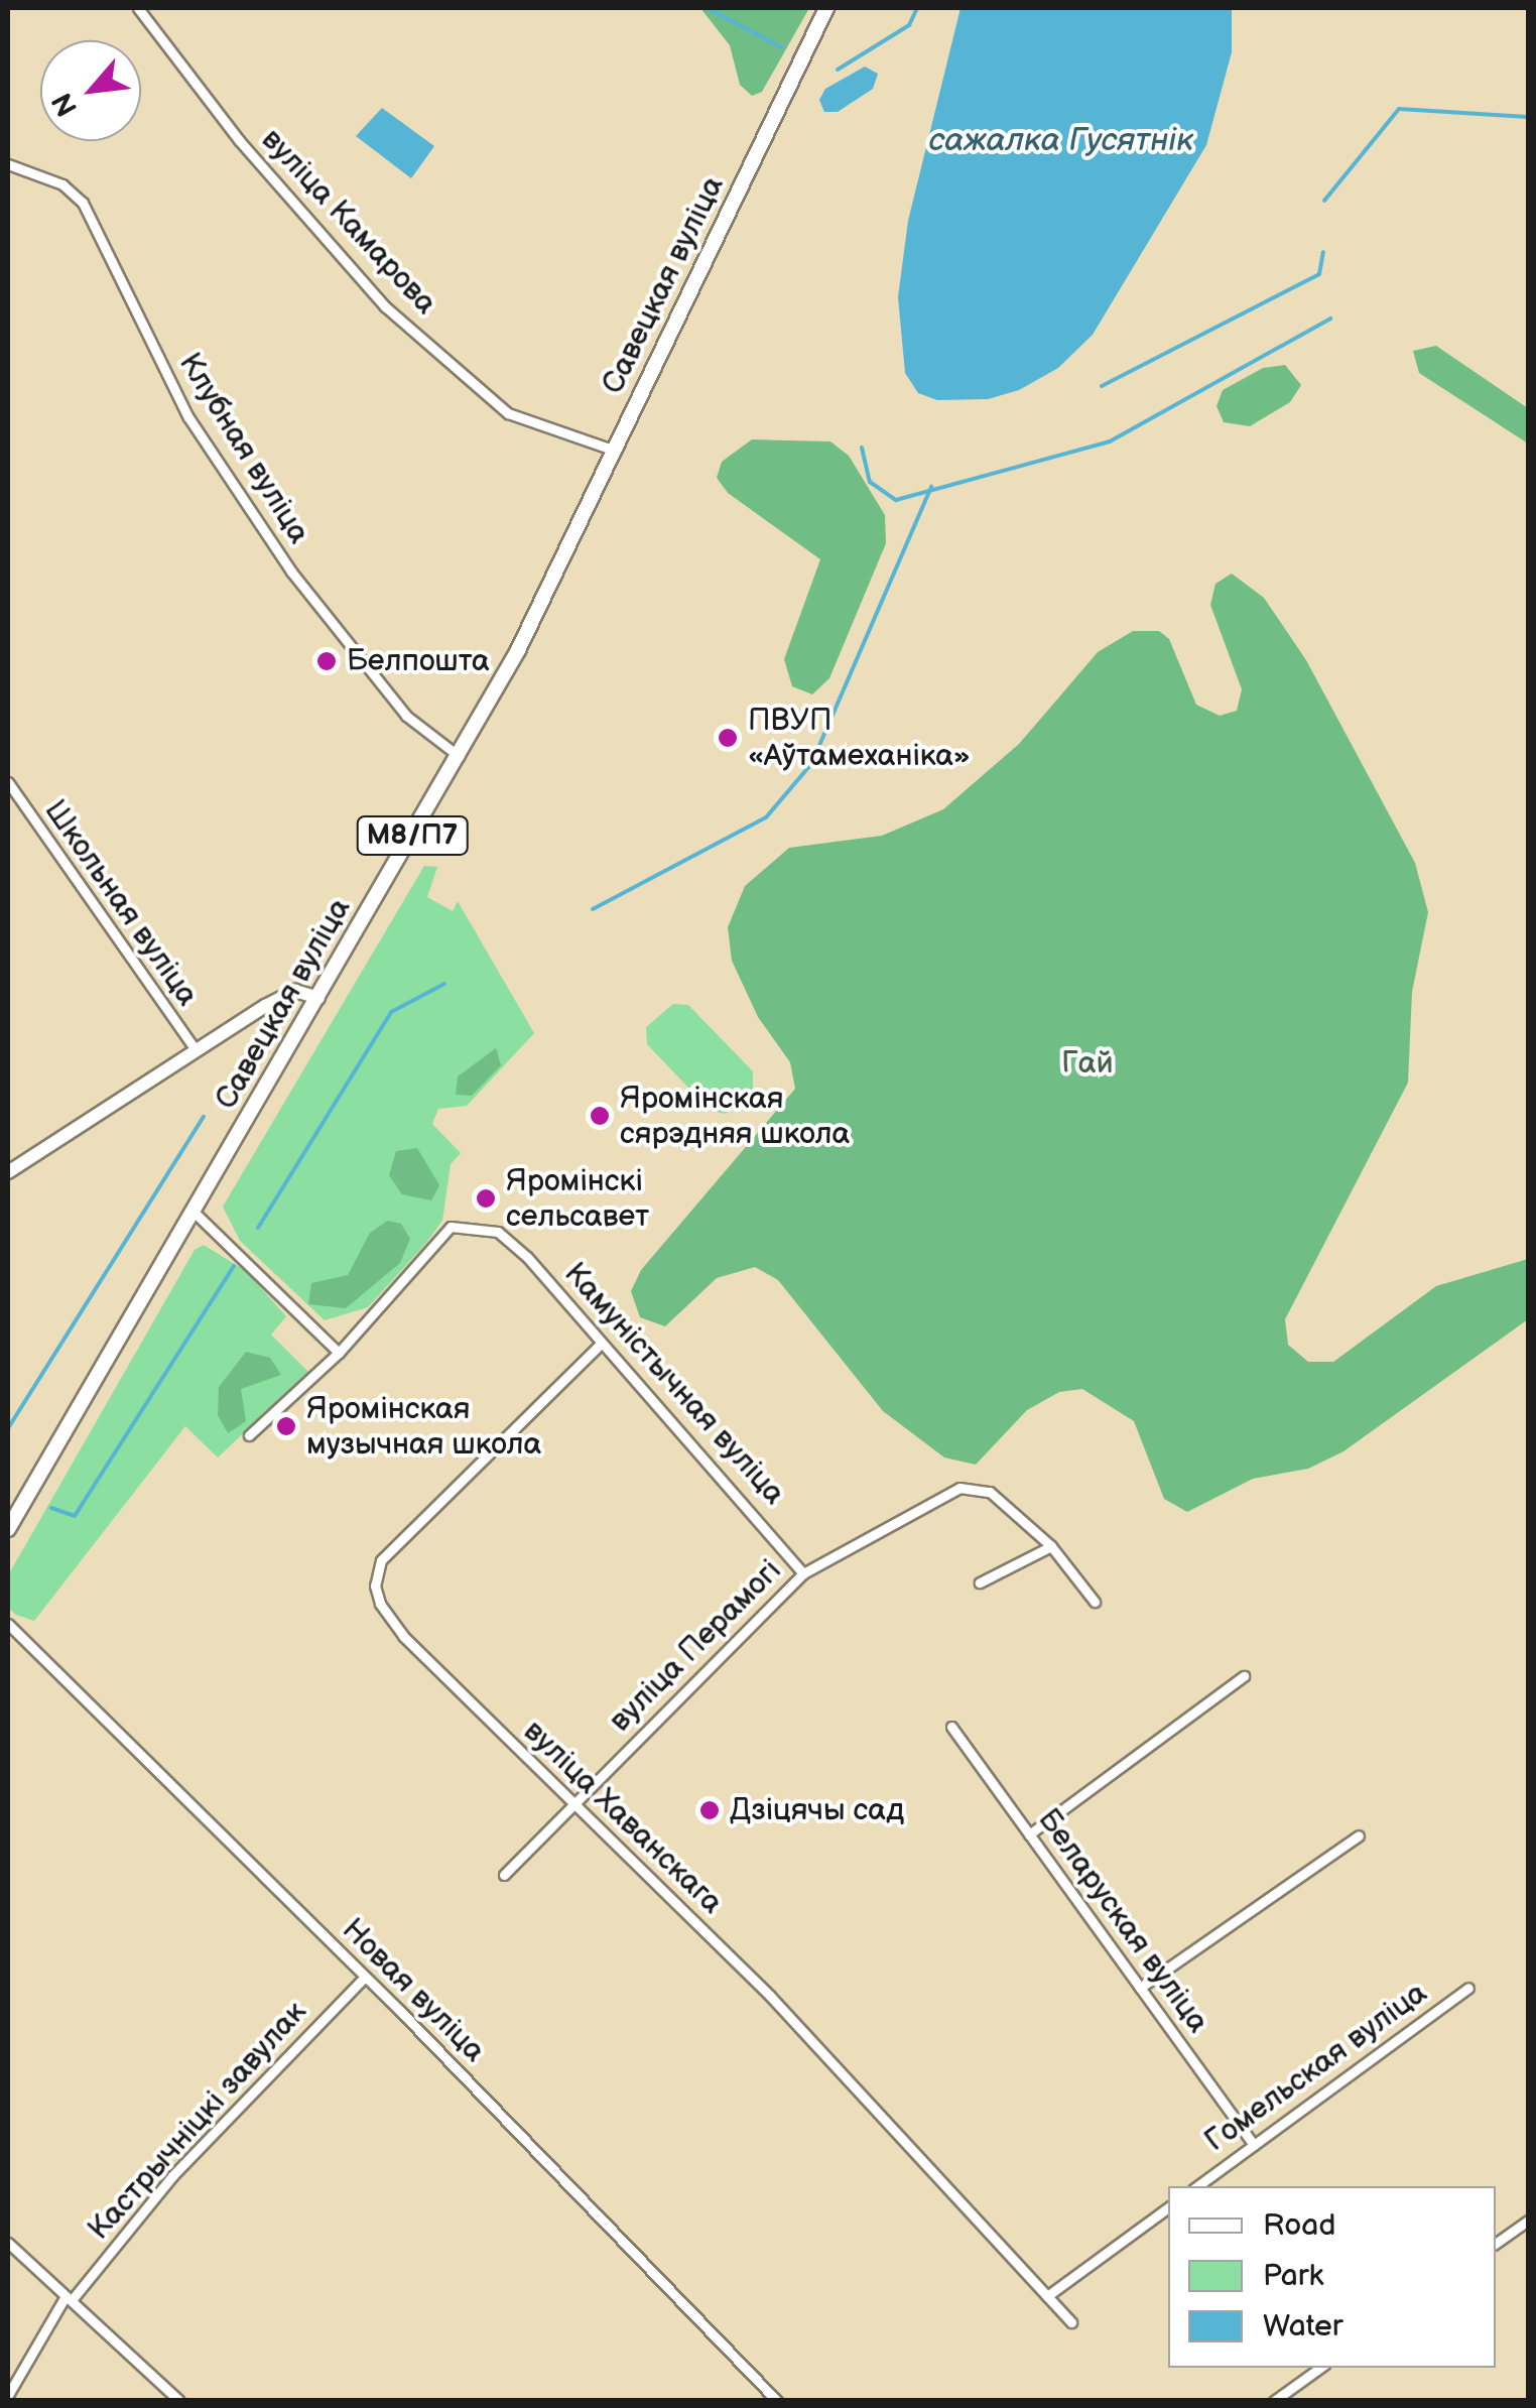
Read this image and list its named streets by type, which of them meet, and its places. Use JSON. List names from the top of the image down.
{
  "streets": {
    "main road": ["Савецкая вуліца", "М8/П7"],
    "street": [
      "вуліца Камарова",
      "Клубная вуліца",
      "Школьная вуліца",
      "Камуністычная вуліца",
      "вуліца Перамогі",
      "вуліца Хаванскага",
      "Беларуская вуліца",
      "Новая вуліца",
      "Гомельская вуліца",
      "Кастрычніцкі завулак"
    ]
  },
  "crossings": [
    ["вуліца Камарова", "Савецкая вуліца"],
    ["Савецкая вуліца", "Клубная вуліца"],
    ["Камуністычная вуліца", "вуліца Перамогі"],
    ["Камуністычная вуліца", "вуліца Хаванскага"],
    ["вуліца Перамогі", "вуліца Хаванскага"],
    ["Беларуская вуліца", "Гомельская вуліца"],
    ["Новая вуліца", "Кастрычніцкі завулак"]
  ],
  "water": ["сажалка Гусятнік"],
  "parks": ["Гай"],
  "places": [
    "Белпошта",
    "ПВУП «Аўтамеханіка»",
    "Яромінская сярэдняя школа",
    "Яромінскі сельсавет",
    "Яромінская музычная школа",
    "Дзіцячы сад"
  ],
  "legend": ["Road", "Park", "Water"],
  "north": "bottom left"
}
